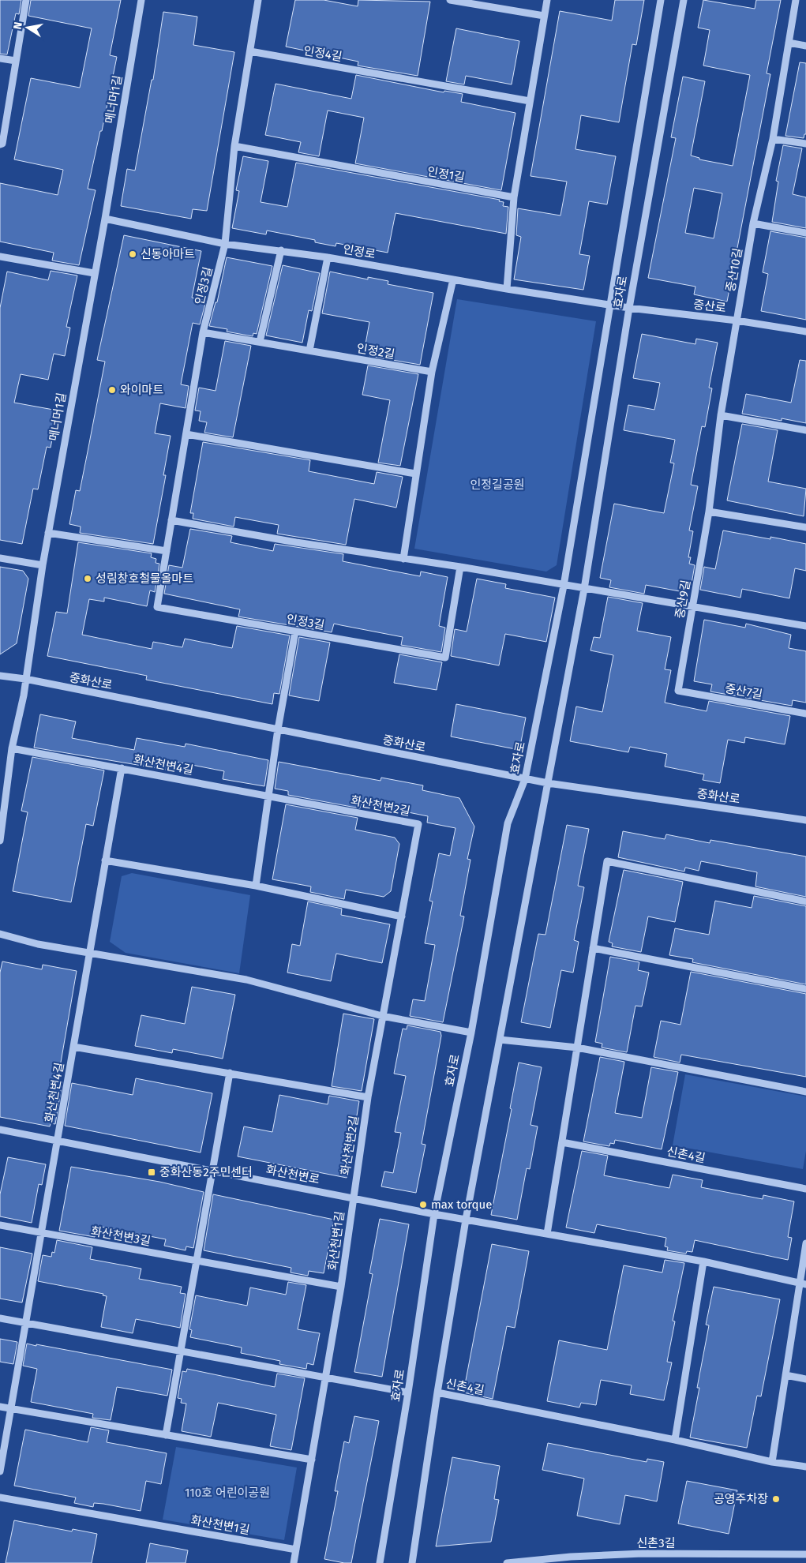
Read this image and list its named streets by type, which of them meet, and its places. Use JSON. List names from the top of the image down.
{
  "streets": {
    "street": [
      "인정4길",
      "메너머1길",
      "인정1길",
      "인정로",
      "중산10길",
      "인정3길",
      "효자로",
      "중산로",
      "인정2길",
      "중산9길",
      "중화산로",
      "중산7길",
      "화산천변4길",
      "화산천변2길",
      "신촌4길",
      "화산천변로",
      "화산천변3길",
      "화산천변1길",
      "신촌3길"
    ]
  },
  "crossings": [
    ["메너머1길", "인정로"],
    ["메너머1길", "중화산로"],
    ["인정로", "인정3길"],
    ["인정로", "효자로"],
    ["인정로", "중산로"],
    ["중산10길", "중산로"],
    ["중산10길", "중산9길"],
    ["효자로", "중산로"],
    ["효자로", "중화산로"],
    ["효자로", "신촌4길"],
    ["효자로", "화산천변로"],
    ["중산로", "중산9길"],
    ["중산9길", "중산7길"],
    ["화산천변4길", "화산천변2길"],
    ["화산천변4길", "화산천변로"],
    ["화산천변2길", "화산천변로"],
    ["화산천변2길", "화산천변1길"],
    ["화산천변로", "화산천변1길"],
    ["화산천변3길", "화산천변1길"]
  ],
  "parks": ["인정길공원", "110호 어린이공원"],
  "places": {
    "other": [
      "신동아마트",
      "와이마트",
      "성림창호철물올마트",
      "max torque",
      "공영주차장"
    ],
    "transit": ["중화산동2주민센터"]
  },
  "north": "left"
}
